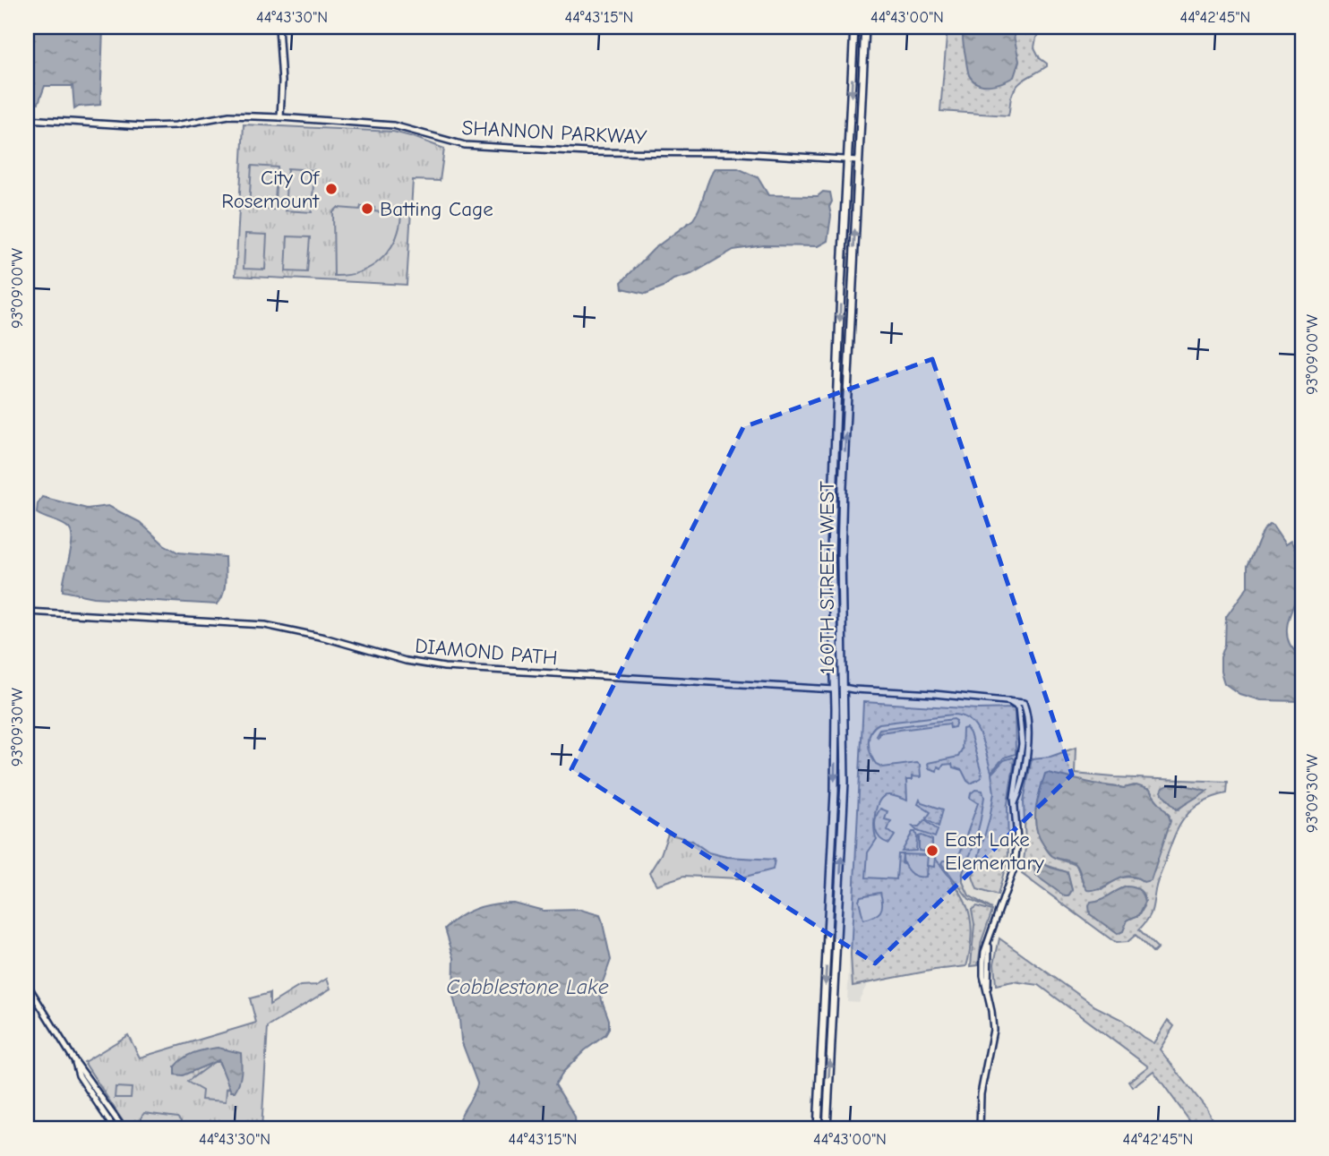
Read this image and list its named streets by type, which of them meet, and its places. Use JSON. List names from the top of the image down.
{
  "streets": {
    "main road": ["160TH STREET WEST"],
    "street": ["SHANNON PARKWAY", "DIAMOND PATH"]
  },
  "crossings": [
    ["SHANNON PARKWAY", "160TH STREET WEST"],
    ["160TH STREET WEST", "DIAMOND PATH"]
  ],
  "water": ["Cobblestone Lake"],
  "places": ["City Of Rosemount", "Batting Cage", "East Lake Elementary"],
  "coordinates": [
    "44°43'30\"N",
    "44°43'15\"N",
    "44°43'00\"N",
    "44°42'45\"N",
    "93°09'00\"W",
    "93°09'30\"W"
  ]
}
